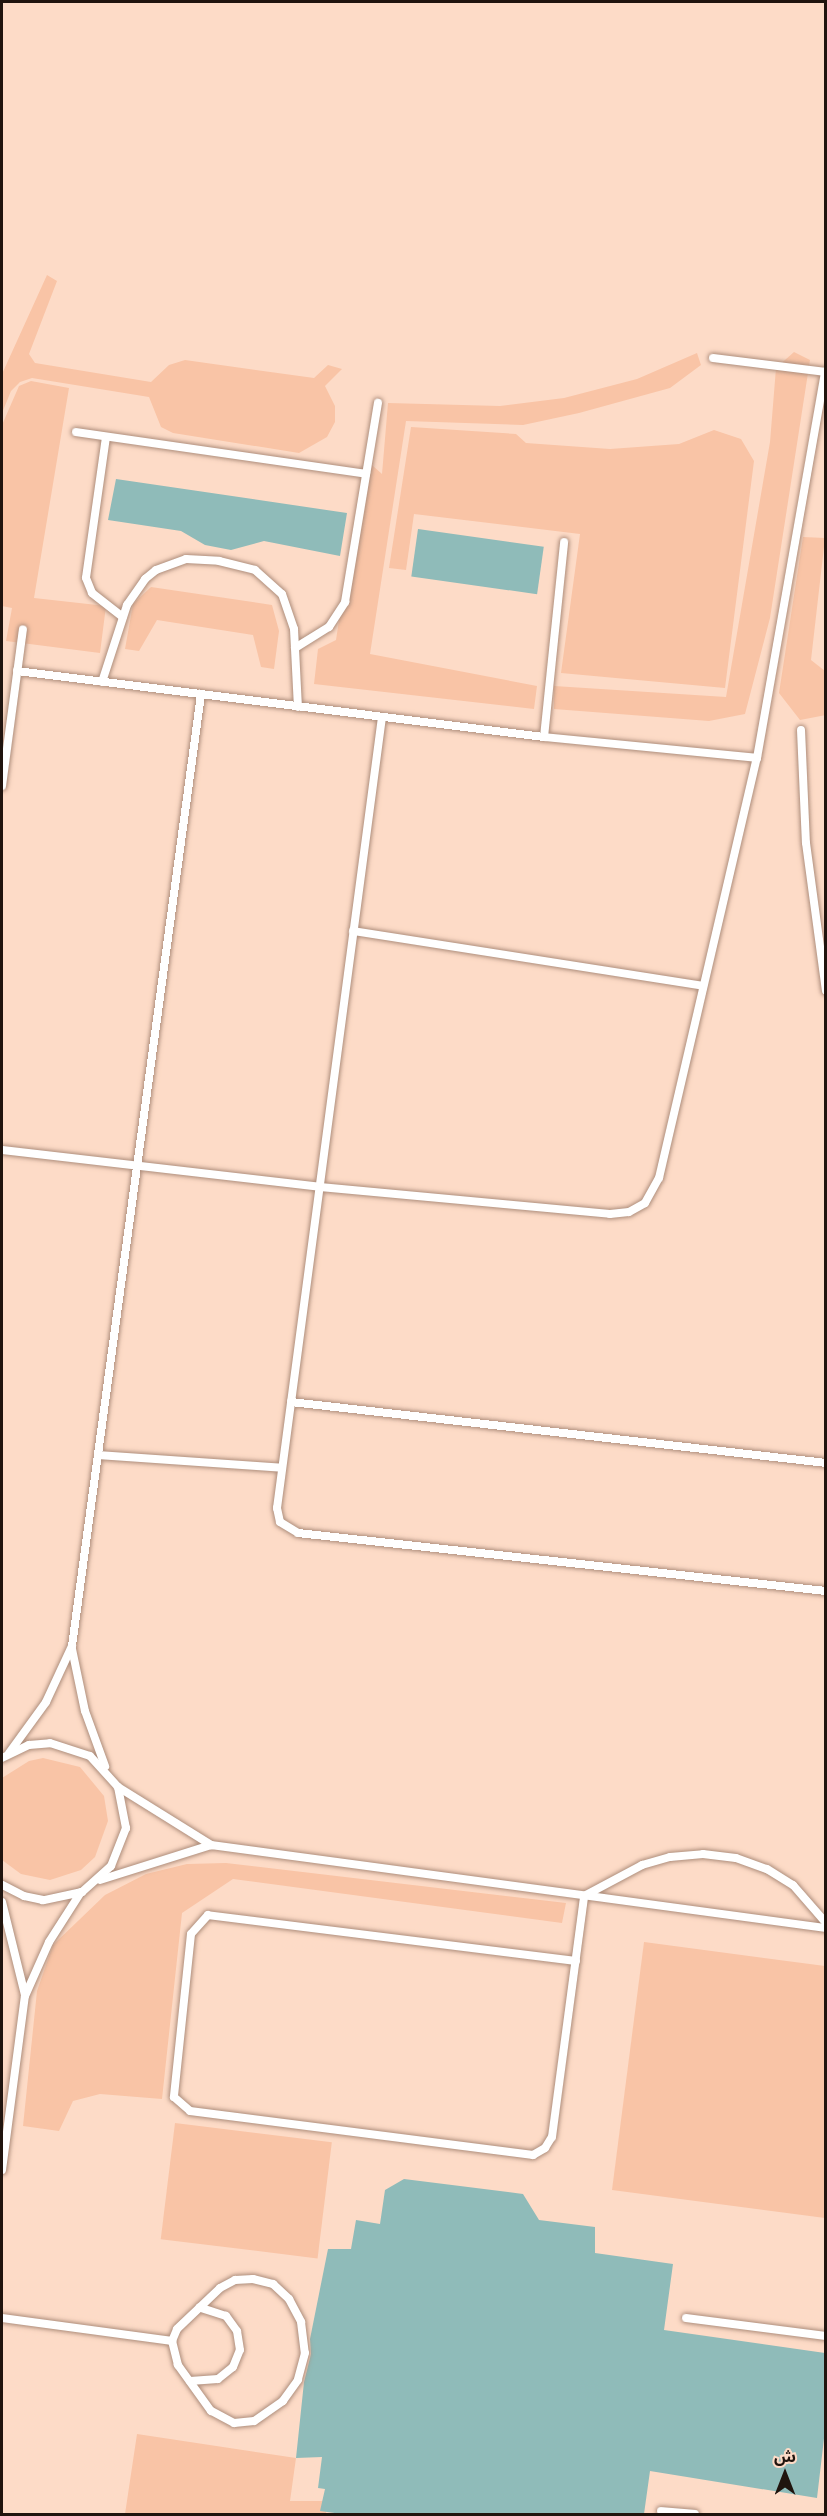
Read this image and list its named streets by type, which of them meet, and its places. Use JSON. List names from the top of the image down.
{
  "north": "top"
}
